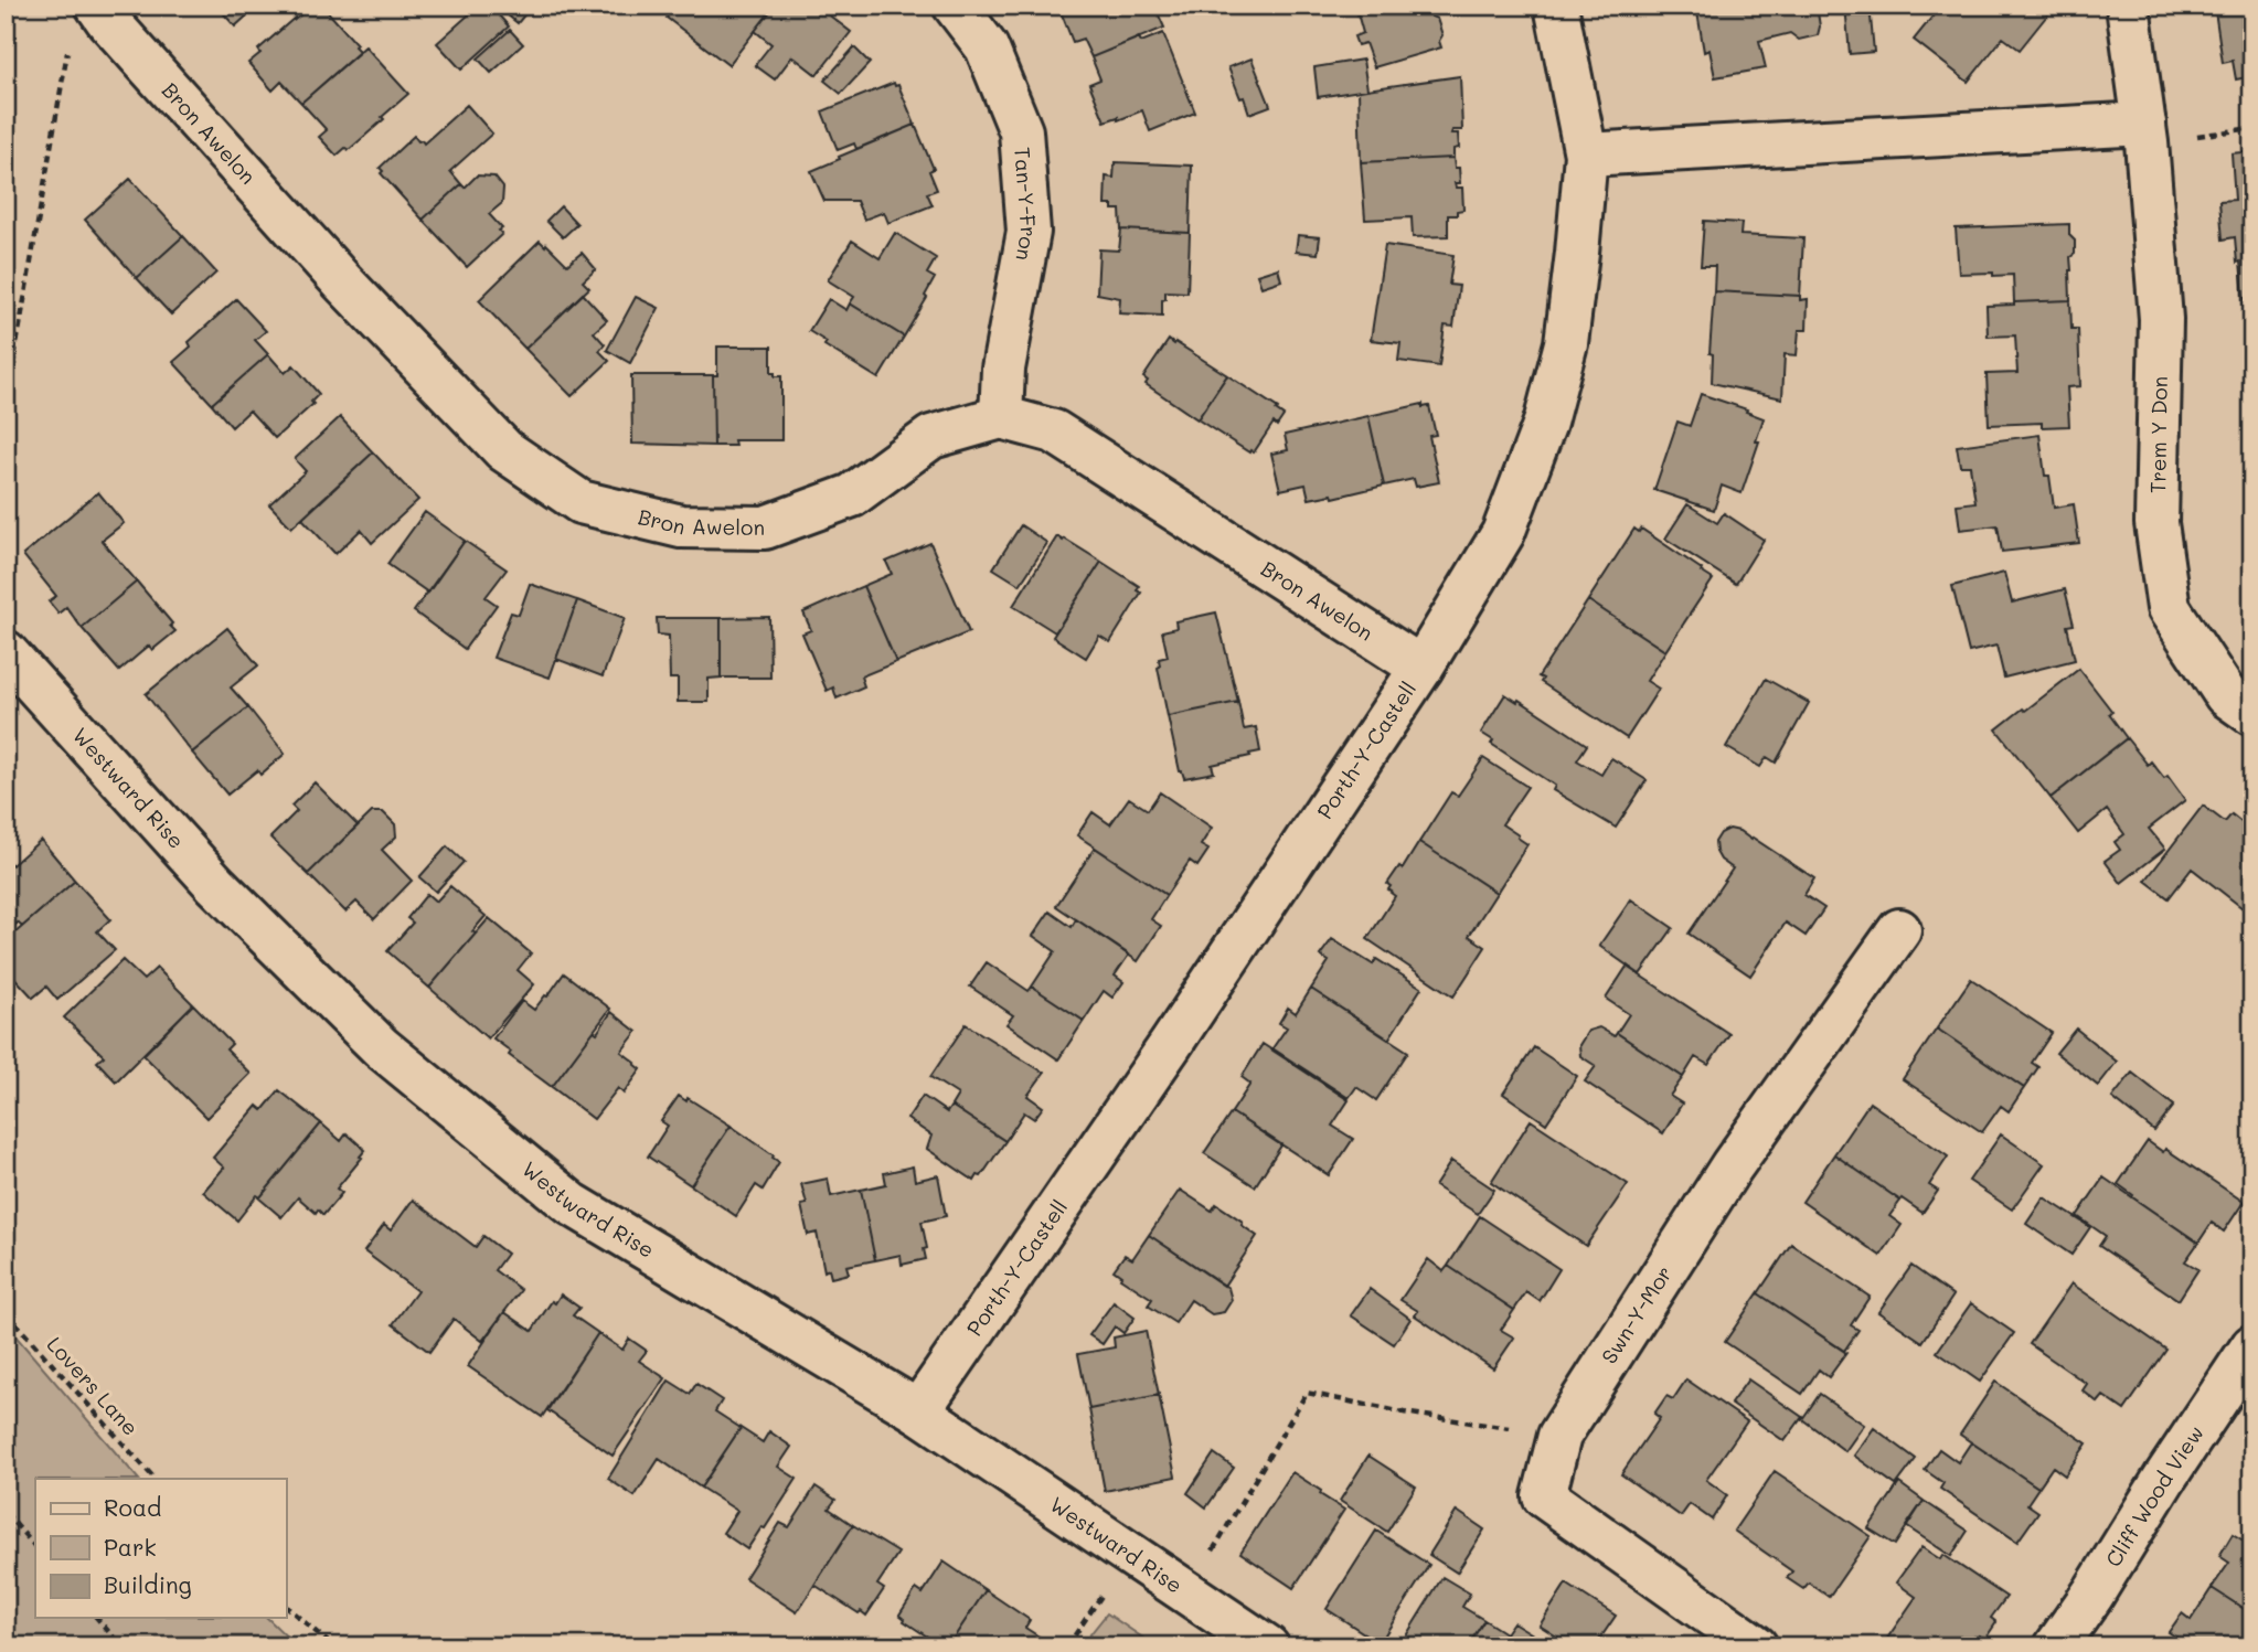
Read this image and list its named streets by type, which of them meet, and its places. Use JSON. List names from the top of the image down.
{
  "streets": {
    "street": [
      "Bron Awelon",
      "Tan-Y-Fron",
      "Trem Y Don",
      "Porth-Y-Castell",
      "Westward Rise",
      "Swn-Y-Mor",
      "Cliff Wood View"
    ],
    "path": ["Lovers Lane"]
  },
  "crossings": [
    ["Bron Awelon", "Tan-Y-Fron"],
    ["Bron Awelon", "Porth-Y-Castell"],
    ["Porth-Y-Castell", "Westward Rise"]
  ],
  "legend": ["Road", "Park", "Building"]
}
